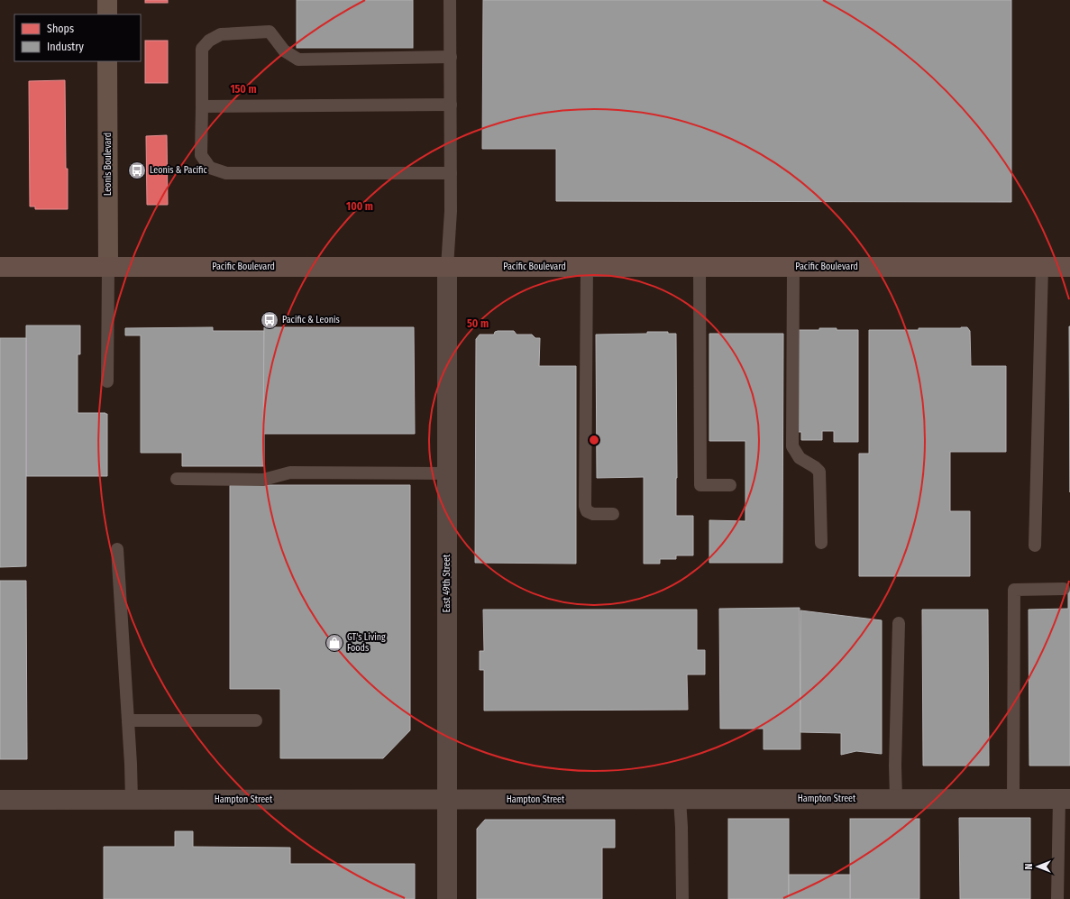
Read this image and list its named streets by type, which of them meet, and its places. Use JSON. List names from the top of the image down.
{
  "streets": {
    "main road": ["Leonis Boulevard", "Pacific Boulevard"],
    "street": ["East 49th Street", "Hampton Street"]
  },
  "crossings": [
    ["Leonis Boulevard", "Pacific Boulevard"],
    ["Pacific Boulevard", "East 49th Street"],
    ["East 49th Street", "Hampton Street"]
  ],
  "places": {
    "bus stop": ["Leonis & Pacific", "Pacific & Leonis"],
    "shop": ["GT's Living Foods"]
  },
  "legend": ["Shops", "Industry"],
  "north": "left",
  "rings": ["150 m", "100 m", "50 m"]
}
